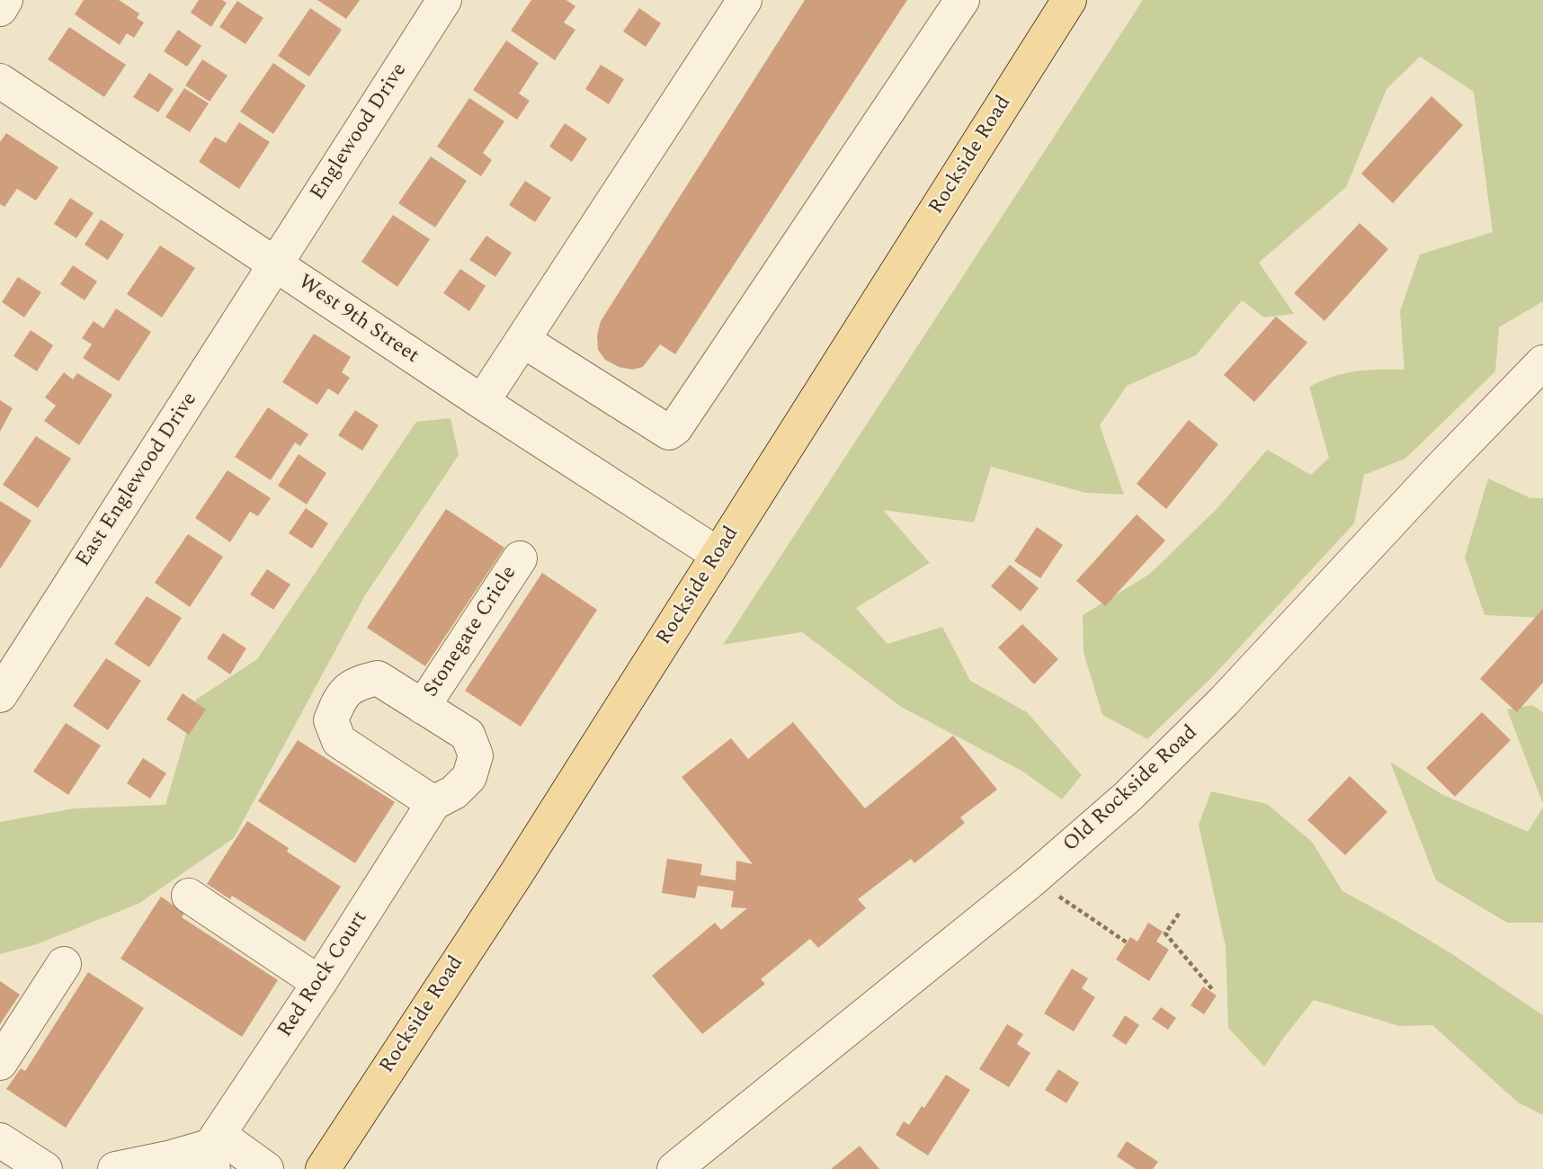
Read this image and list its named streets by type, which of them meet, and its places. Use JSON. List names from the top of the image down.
{
  "streets": {
    "main road": ["Rockside Road"],
    "street": [
      "Englewood Drive",
      "West 9th Street",
      "East Englewood Drive",
      "Stonegate Cricle",
      "Old Rockside Road",
      "Red Rock Court"
    ]
  },
  "crossings": [
    ["Englewood Drive", "West 9th Street"],
    ["Englewood Drive", "East Englewood Drive"],
    ["Rockside Road", "West 9th Street"],
    ["West 9th Street", "East Englewood Drive"],
    ["Stonegate Cricle", "Red Rock Court"]
  ]
}
